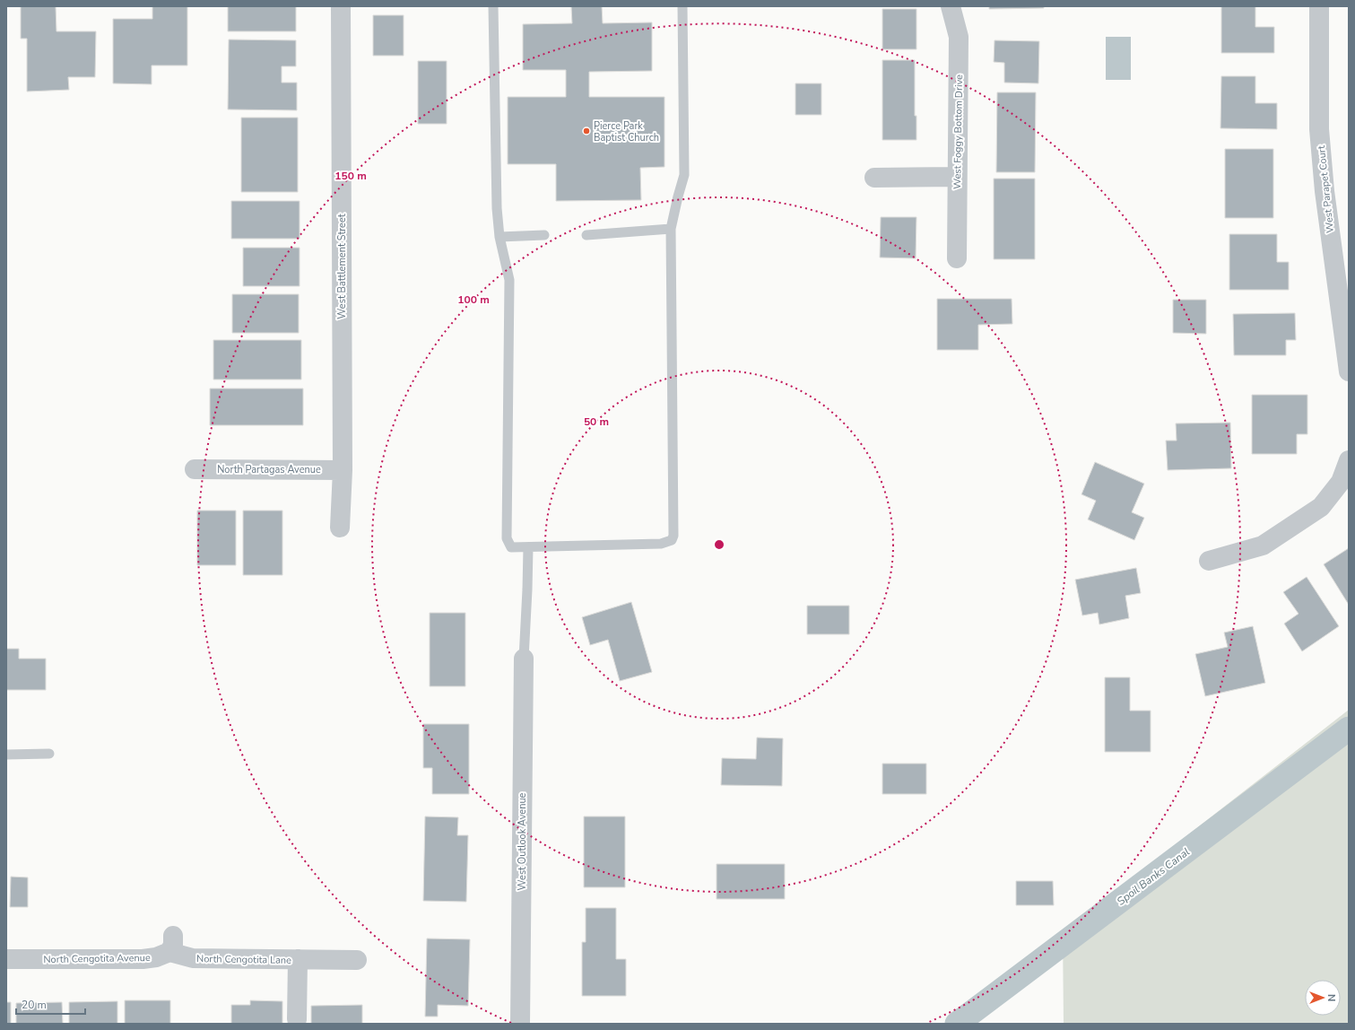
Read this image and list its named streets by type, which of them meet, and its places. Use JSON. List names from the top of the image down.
{
  "streets": {
    "street": [
      "West Foggy Bottom Drive",
      "West Parapet Court",
      "West Battlement Street",
      "North Partagas Avenue",
      "West Outlook Avenue",
      "North Cengotita Avenue",
      "North Cengotita Lane"
    ]
  },
  "crossings": [
    ["West Battlement Street", "North Partagas Avenue"],
    ["North Cengotita Avenue", "North Cengotita Lane"]
  ],
  "water": ["Spoil Banks Canal"],
  "places": ["Pierce Park Baptist Church"],
  "scale_bar": "20 m",
  "north": "right",
  "rings": ["150 m", "100 m", "50 m"]
}
